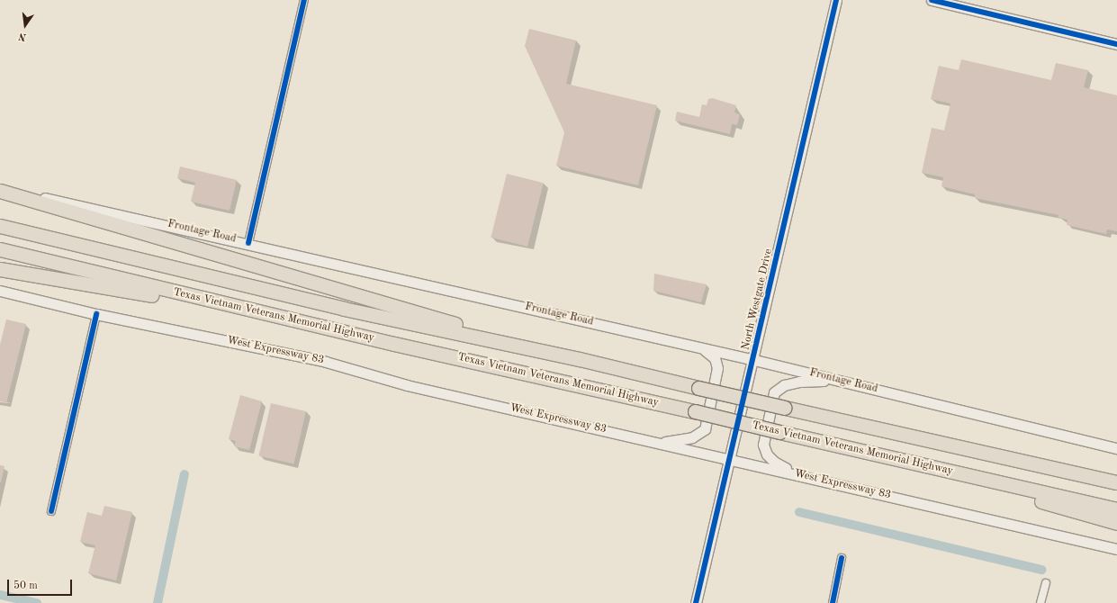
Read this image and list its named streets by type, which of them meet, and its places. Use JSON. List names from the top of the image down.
{
  "streets": {
    "highway": ["Texas Vietnam Veterans Memorial Highway"],
    "main road": ["Frontage Road", "North Westgate Drive", "West Expressway 83"]
  },
  "crossings": [
    ["Frontage Road", "North Westgate Drive"],
    ["North Westgate Drive", "West Expressway 83"]
  ],
  "scale_bar": "50 m",
  "north": "bottom"
}
